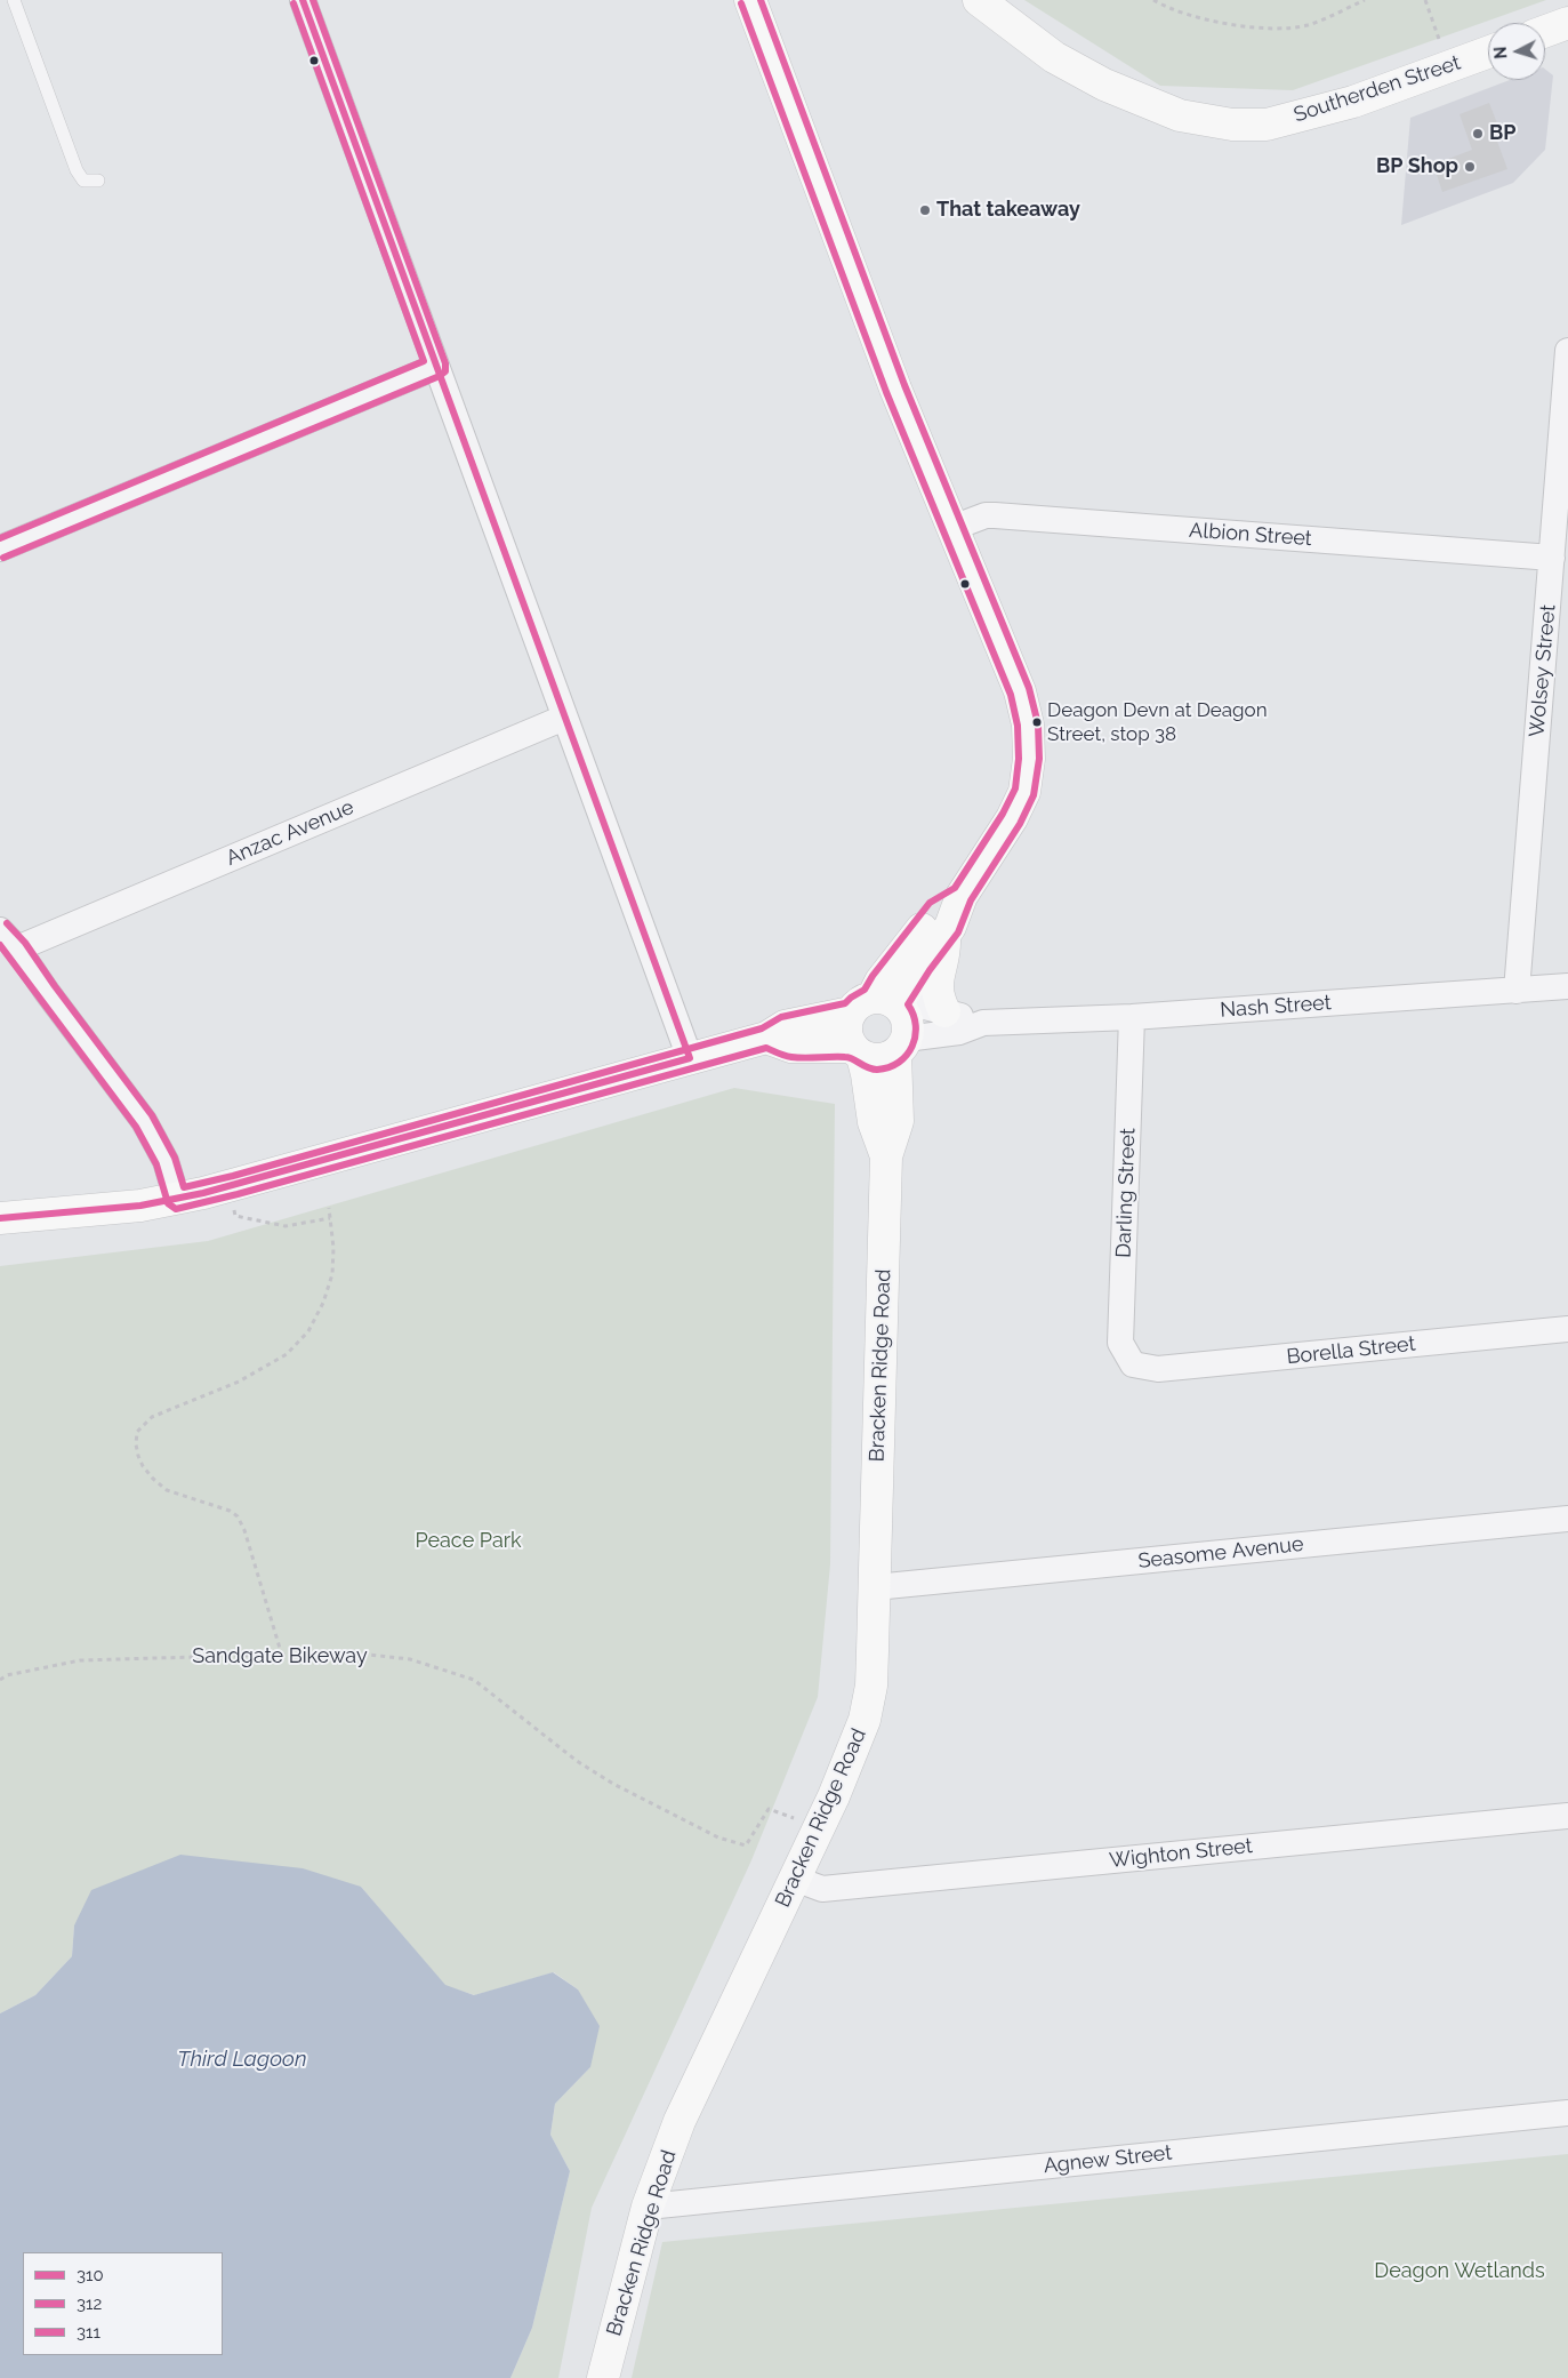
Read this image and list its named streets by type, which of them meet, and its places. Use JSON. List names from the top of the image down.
{
  "streets": {
    "main road": ["Southerden Street", "Bracken Ridge Road"],
    "street": [
      "Albion Street",
      "Wolsey Street",
      "Anzac Avenue",
      "Nash Street",
      "Darling Street",
      "Borella Street",
      "Seasome Avenue",
      "Wighton Street",
      "Agnew Street"
    ],
    "path": ["Sandgate Bikeway"]
  },
  "crossings": [
    ["Albion Street", "Wolsey Street"],
    ["Wolsey Street", "Nash Street"],
    ["Nash Street", "Darling Street"],
    ["Nash Street", "Bracken Ridge Road"],
    ["Darling Street", "Borella Street"],
    ["Bracken Ridge Road", "Seasome Avenue"],
    ["Bracken Ridge Road", "Wighton Street"],
    ["Bracken Ridge Road", "Agnew Street"]
  ],
  "water": ["Third Lagoon"],
  "parks": ["Peace Park", "Deagon Wetlands"],
  "places": [
    "BP",
    "BP Shop",
    "That takeaway",
    "Deagon Devn at Deagon Street, stop 38"
  ],
  "lines": ["transit line 310", "transit line 312", "transit line 311"],
  "legend": ["310", "312", "311"],
  "north": "left"
}
